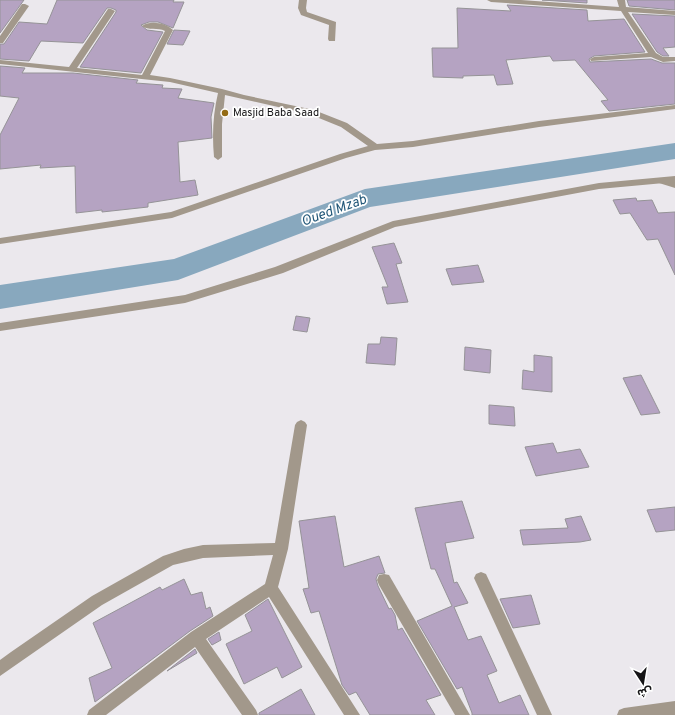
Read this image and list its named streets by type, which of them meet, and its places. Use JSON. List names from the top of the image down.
{
  "water": ["Oued Mzab"],
  "places": ["Masjid Baba Saad"],
  "north": "bottom"
}
